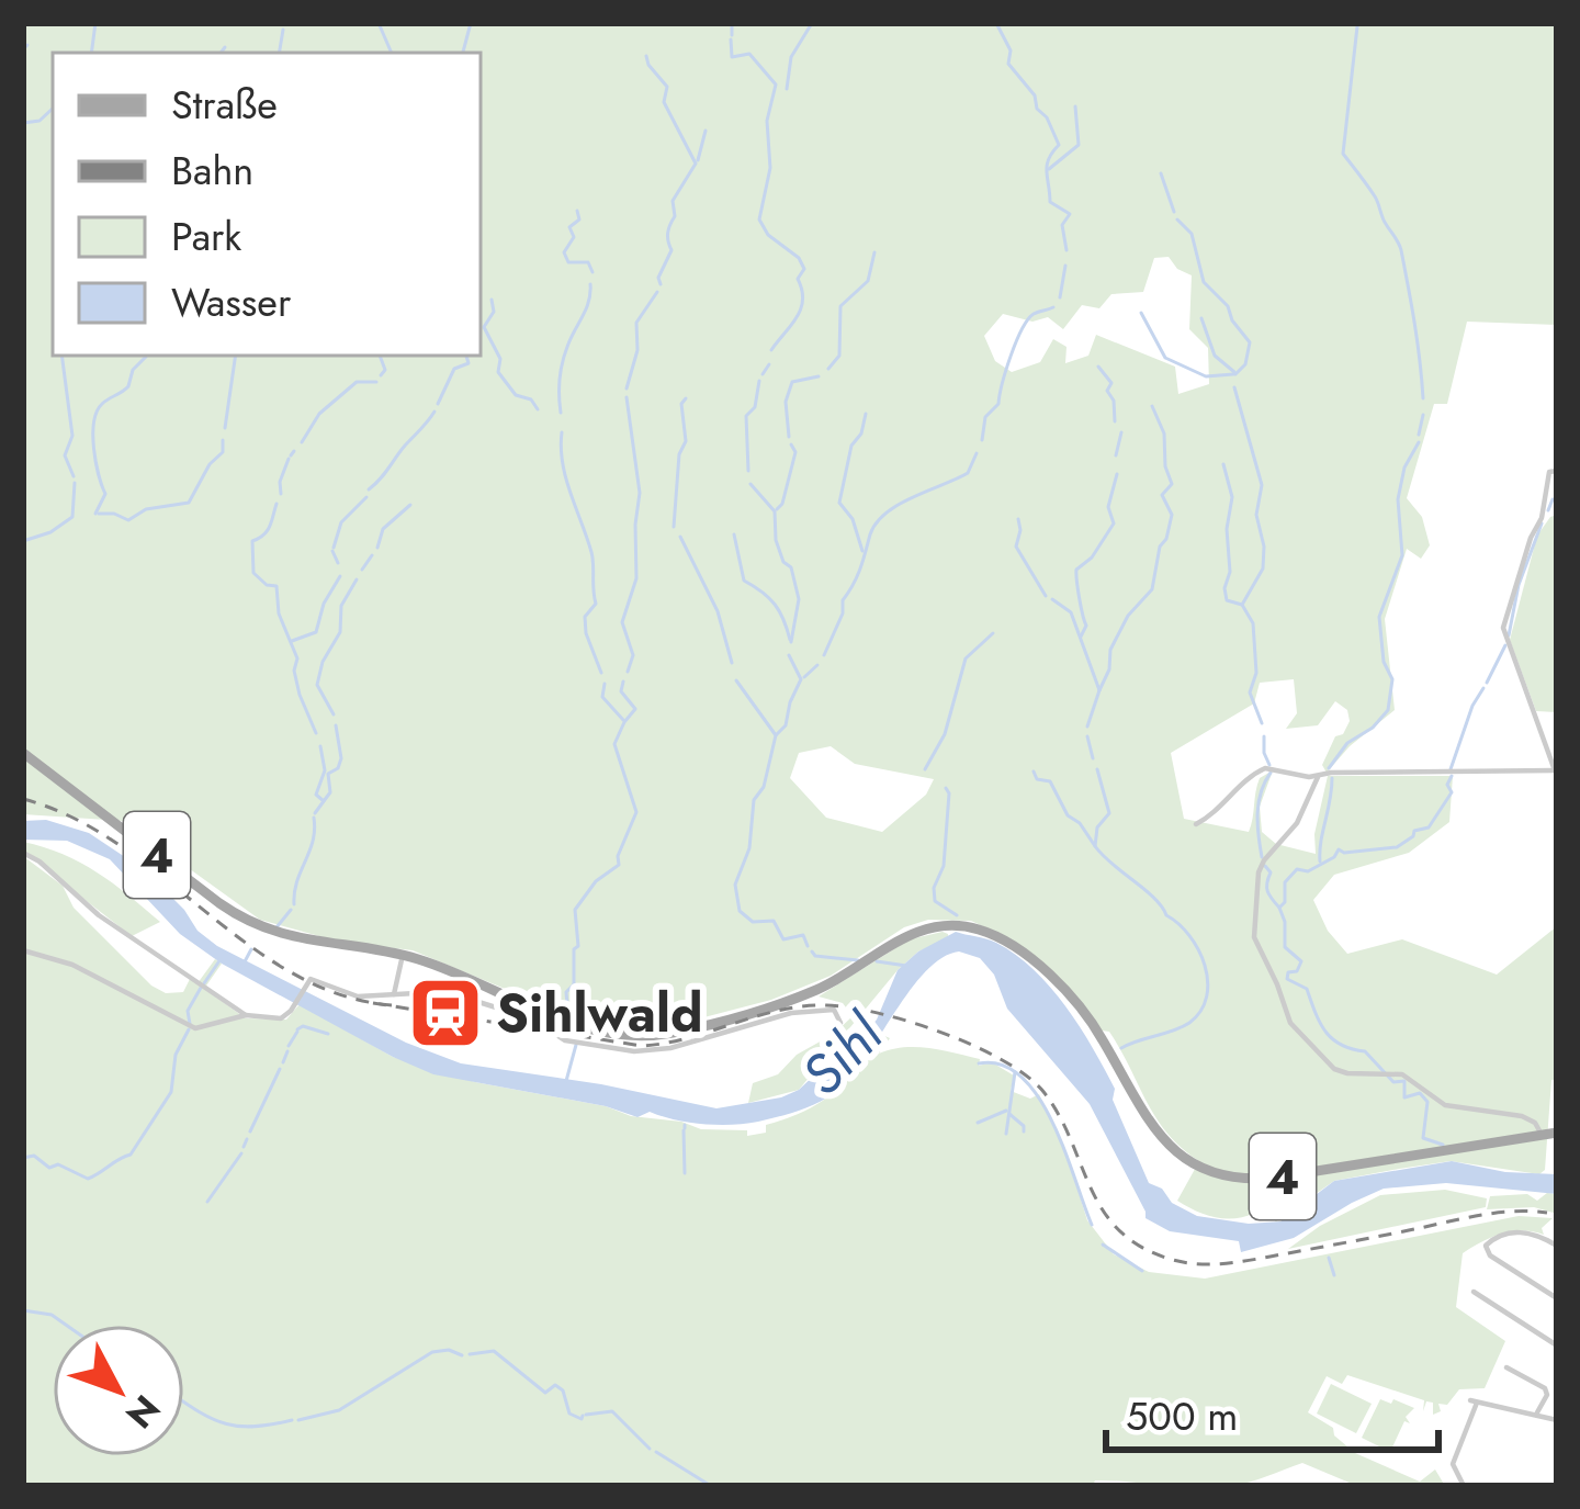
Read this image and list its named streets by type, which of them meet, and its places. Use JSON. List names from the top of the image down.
{
  "streets": {
    "main road": ["4"]
  },
  "water": ["Sihl"],
  "places": {
    "station": ["Sihlwald"]
  },
  "legend": [
    "Straße",
    "Bahn",
    "Park",
    "Wasser"
  ],
  "scale_bar": "500 m",
  "north": "bottom right"
}
